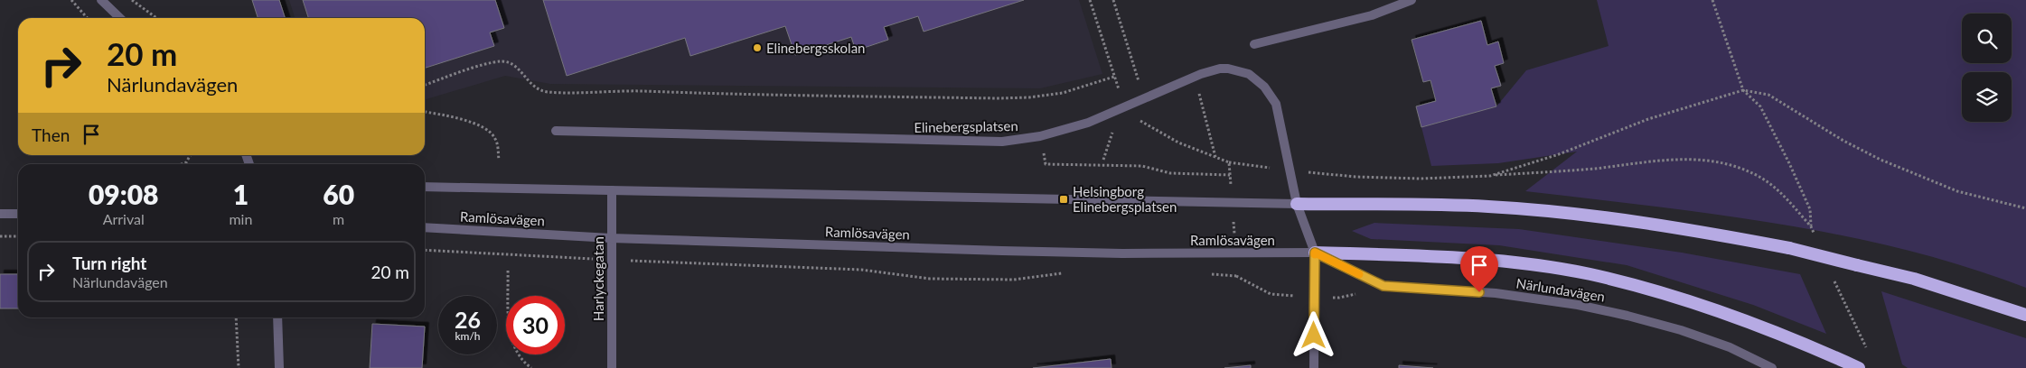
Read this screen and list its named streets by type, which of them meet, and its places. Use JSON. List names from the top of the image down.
{
  "streets": {
    "street": [
      "Elinebergsplatsen",
      "Ramlösavägen",
      "Harlyckegatan",
      "Närlundavägen"
    ]
  },
  "crossings": [
    ["Elinebergsplatsen", "Ramlösavägen"],
    ["Elinebergsplatsen", "Närlundavägen"],
    ["Ramlösavägen", "Harlyckegatan"],
    ["Ramlösavägen", "Närlundavägen"]
  ],
  "places": {
    "other": ["Elinebergsskolan"],
    "transit": ["Helsingborg Elinebergsplatsen"]
  },
  "page": {
    "turn": ["20 m", "Närlundavägen"],
    "then": "Then",
    "eta": [
      "09:08",
      "Arrival",
      "1",
      "min",
      "60",
      "m"
    ],
    "list": [
      {
        "name": "Turn right",
        "note": "Närlundavägen",
        "value": "20 m"
      }
    ],
    "speed": "26 km/h",
    "limit": "30"
  }
}
